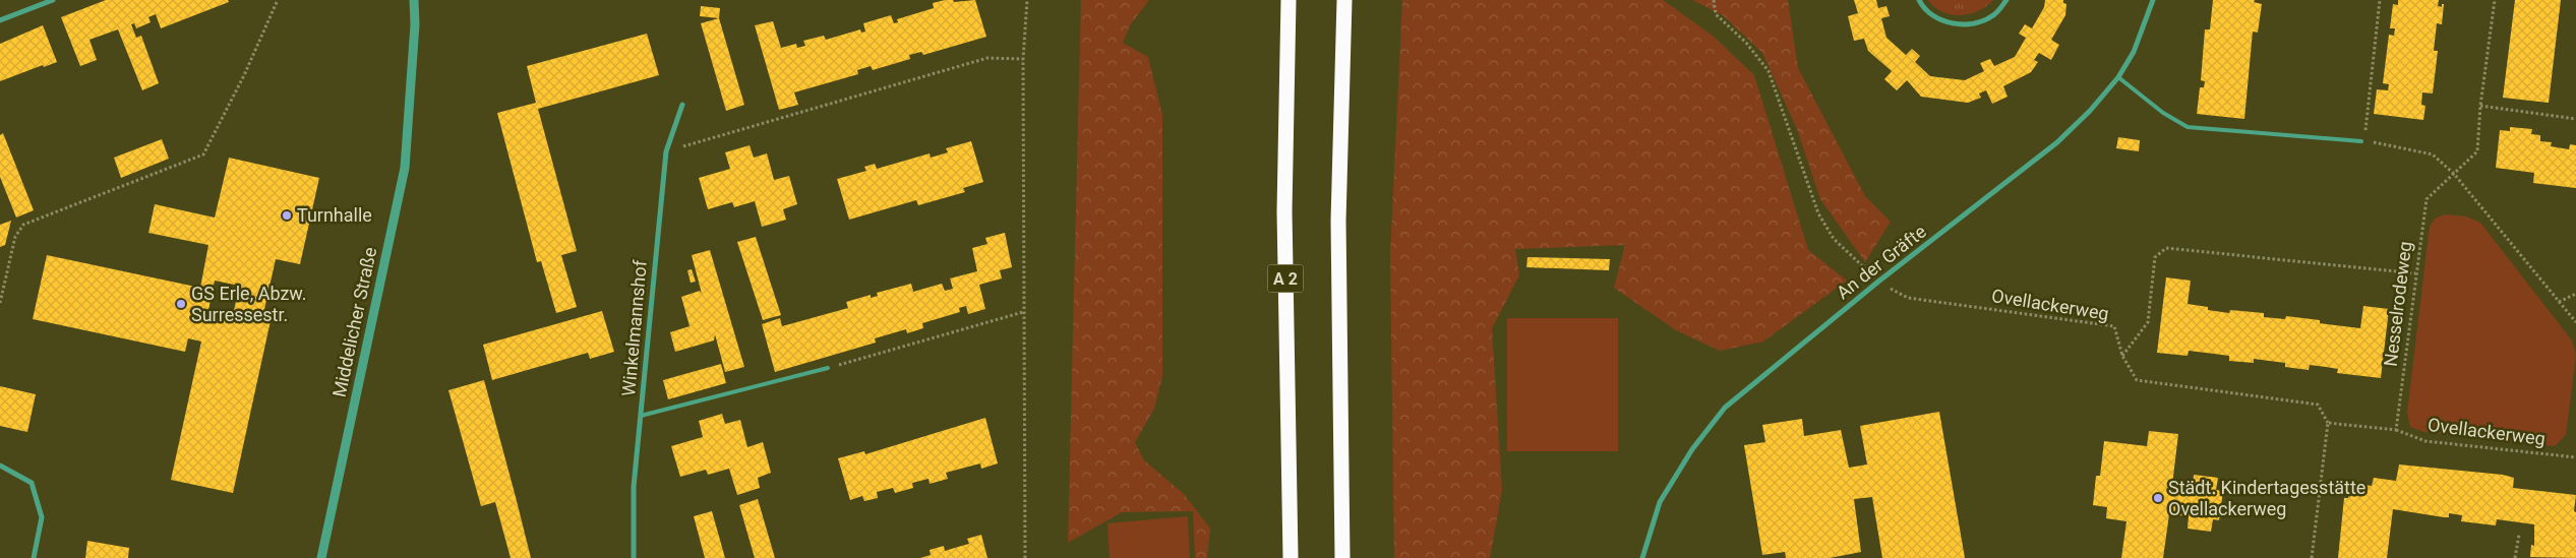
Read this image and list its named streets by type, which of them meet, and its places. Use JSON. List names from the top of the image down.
{
  "streets": {
    "highway": ["A 2"],
    "street": ["An der Gräfte", "Middelicher Straße", "Winkelmannshof"],
    "path": ["Nesselrodeweg", "Ovellackerweg"]
  },
  "crossings": [
    ["An der Gräfte", "Ovellackerweg"],
    ["Nesselrodeweg", "Ovellackerweg"]
  ],
  "places": ["Turnhalle", "GS Erle, Abzw. Surressestr.", "Städt. Kindertagesstätte Ovellackerweg"]
}
